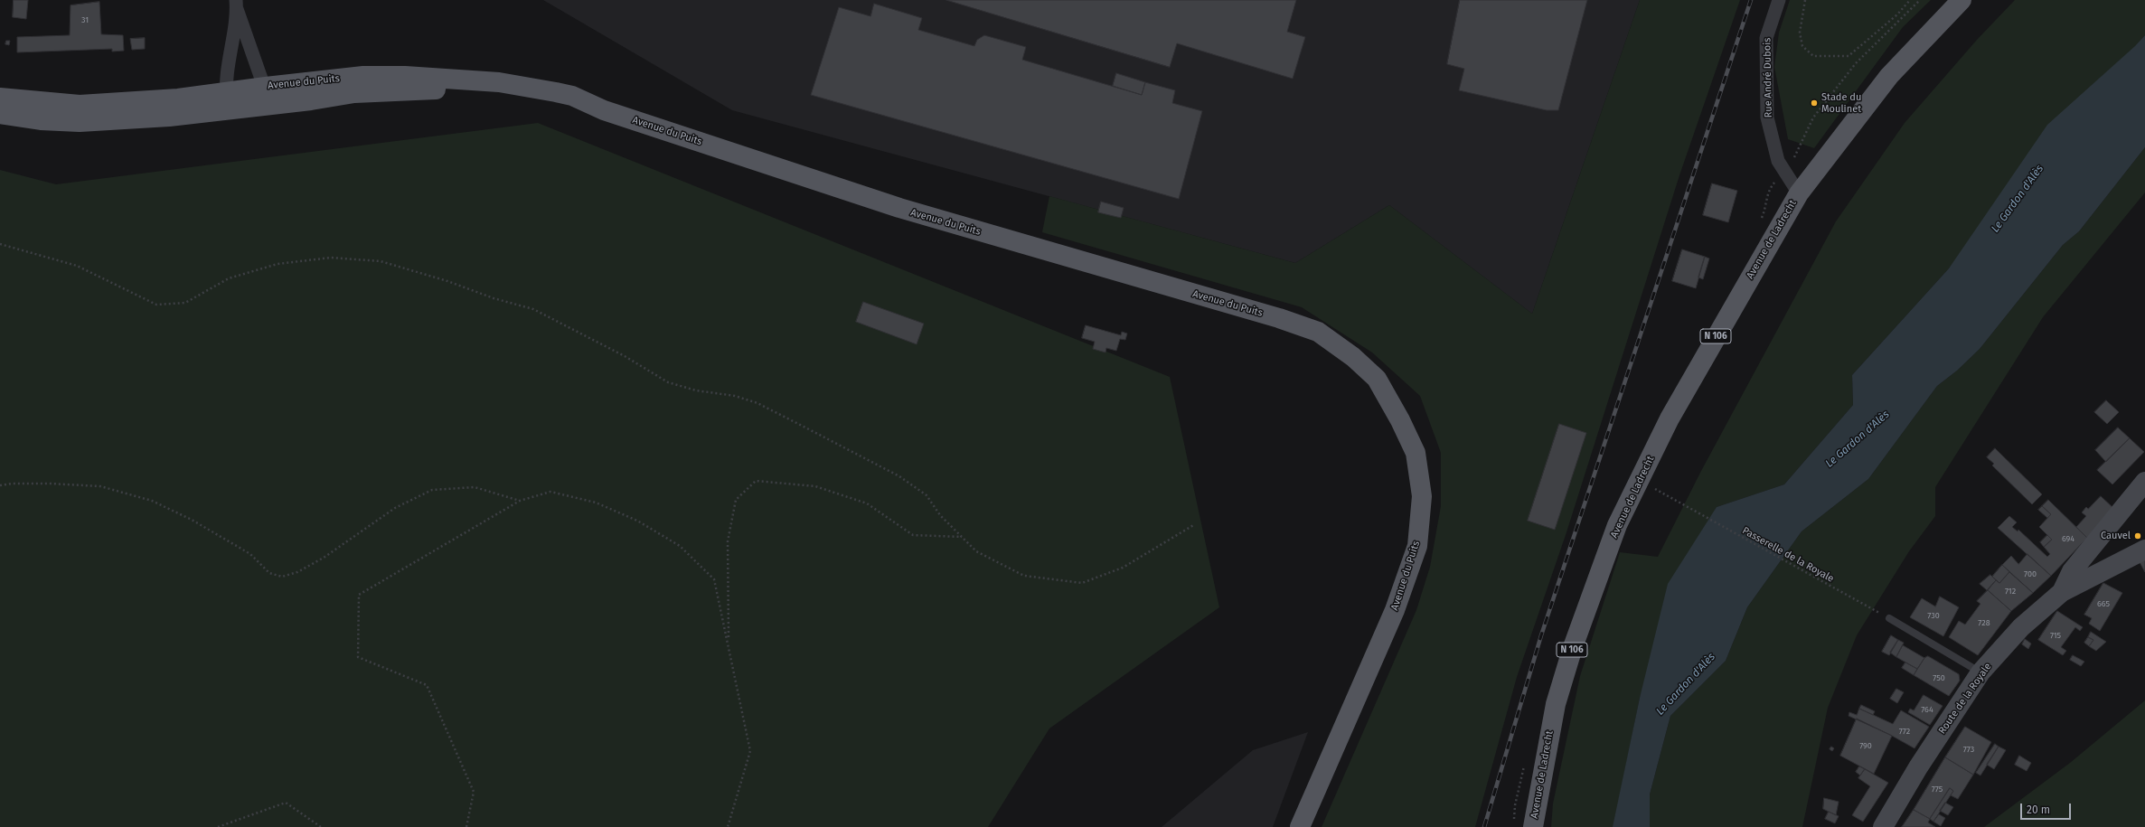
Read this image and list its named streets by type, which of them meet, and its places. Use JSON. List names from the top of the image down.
{
  "streets": {
    "main road": [
      "Avenue du Puits",
      "Avenue de Ladrecht",
      "N 106",
      "Route de la Royale"
    ],
    "street": ["Rue André Dubois"],
    "path": ["Passerelle de la Royale"]
  },
  "crossings": [
    ["Rue André Dubois", "Avenue de Ladrecht"],
    ["Rue André Dubois", "N 106"],
    ["Avenue de Ladrecht", "N 106"]
  ],
  "water": ["Le Gardon d'Alès"],
  "places": ["Stade du Moulinet", "Cauvel"],
  "house_numbers": [
    "31",
    "694",
    "700",
    "712",
    "665",
    "730",
    "728",
    "715",
    "750",
    "764",
    "772",
    "790",
    "773",
    "775"
  ],
  "scale_bar": "20 m"
}
